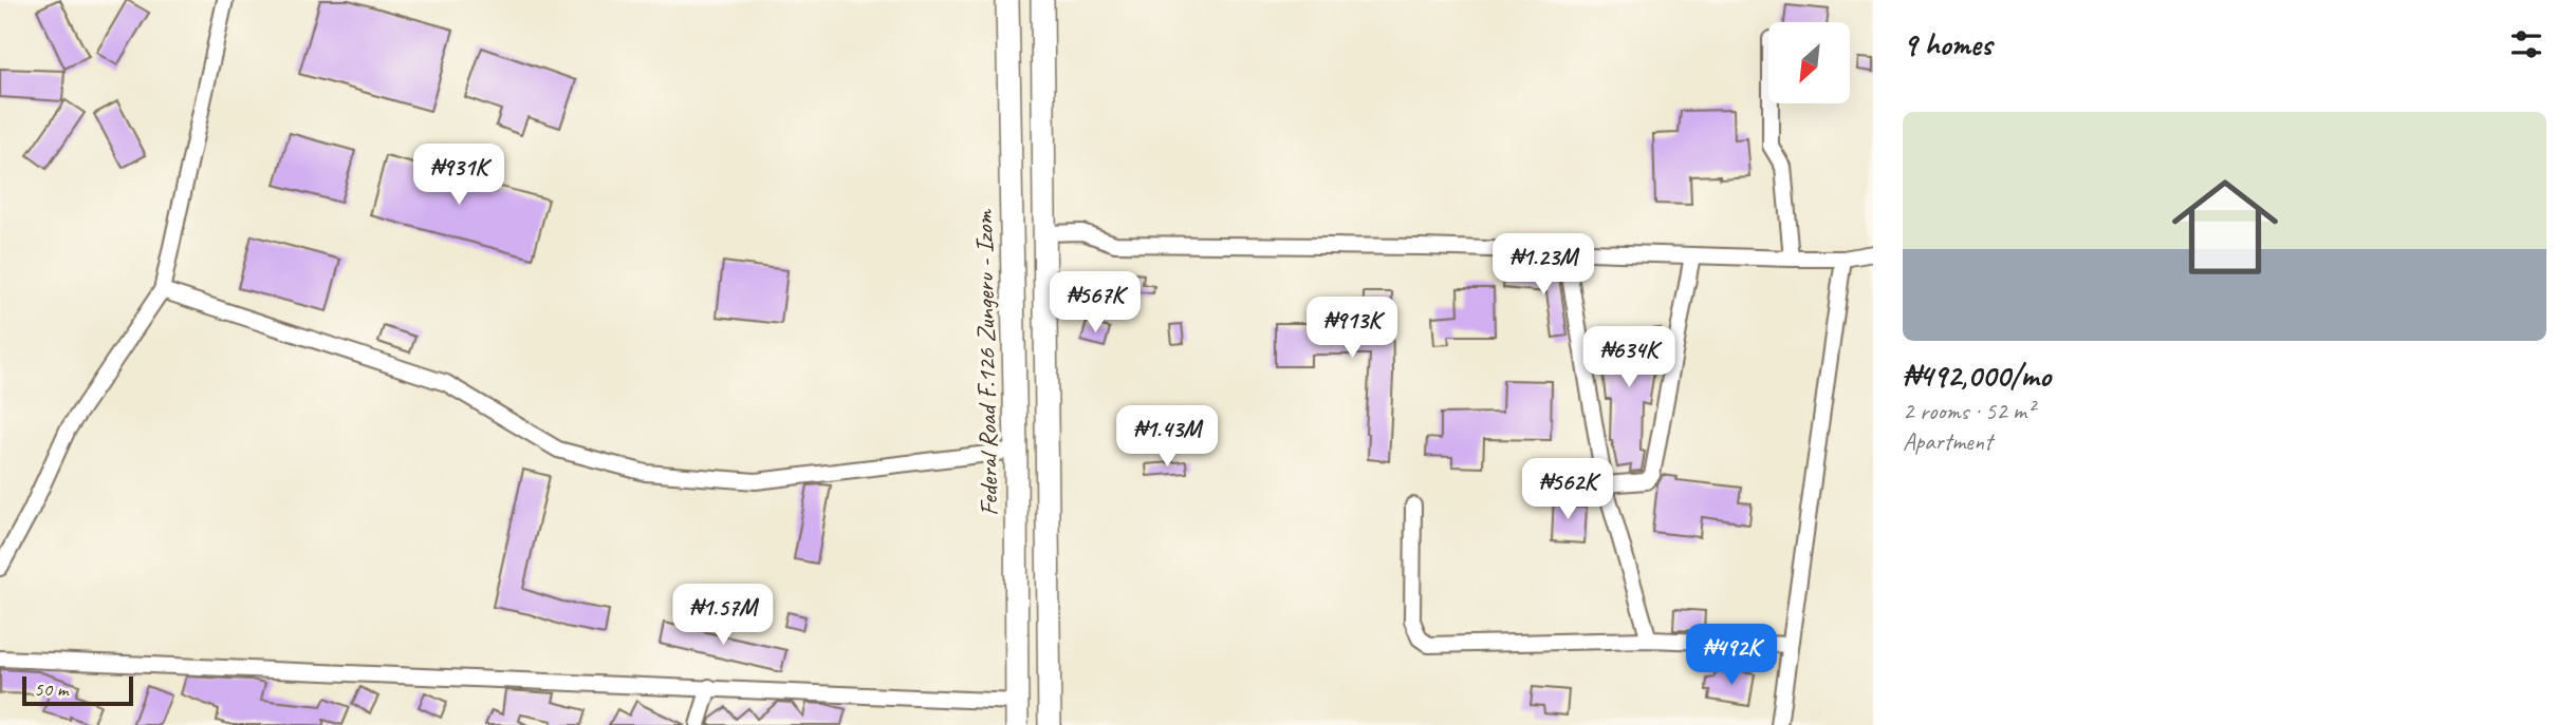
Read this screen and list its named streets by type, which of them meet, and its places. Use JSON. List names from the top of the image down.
{
  "streets": {
    "main road": ["Federal Road F.126 Zungeru - Izom"]
  },
  "scale_bar": "50 m",
  "north": "bottom left",
  "page": {
    "heading": "9 homes",
    "list": [
      {
        "name": "₦492,000/mo",
        "note": "2 rooms · 52 m² · Apartment"
      }
    ],
    "price": [
      "₦931K",
      "₦1.23M",
      "₦567K",
      "₦913K",
      "₦634K",
      "₦1.43M",
      "₦562K",
      "₦1.57M",
      "₦492K"
    ],
    "scale": "50 m"
  }
}
